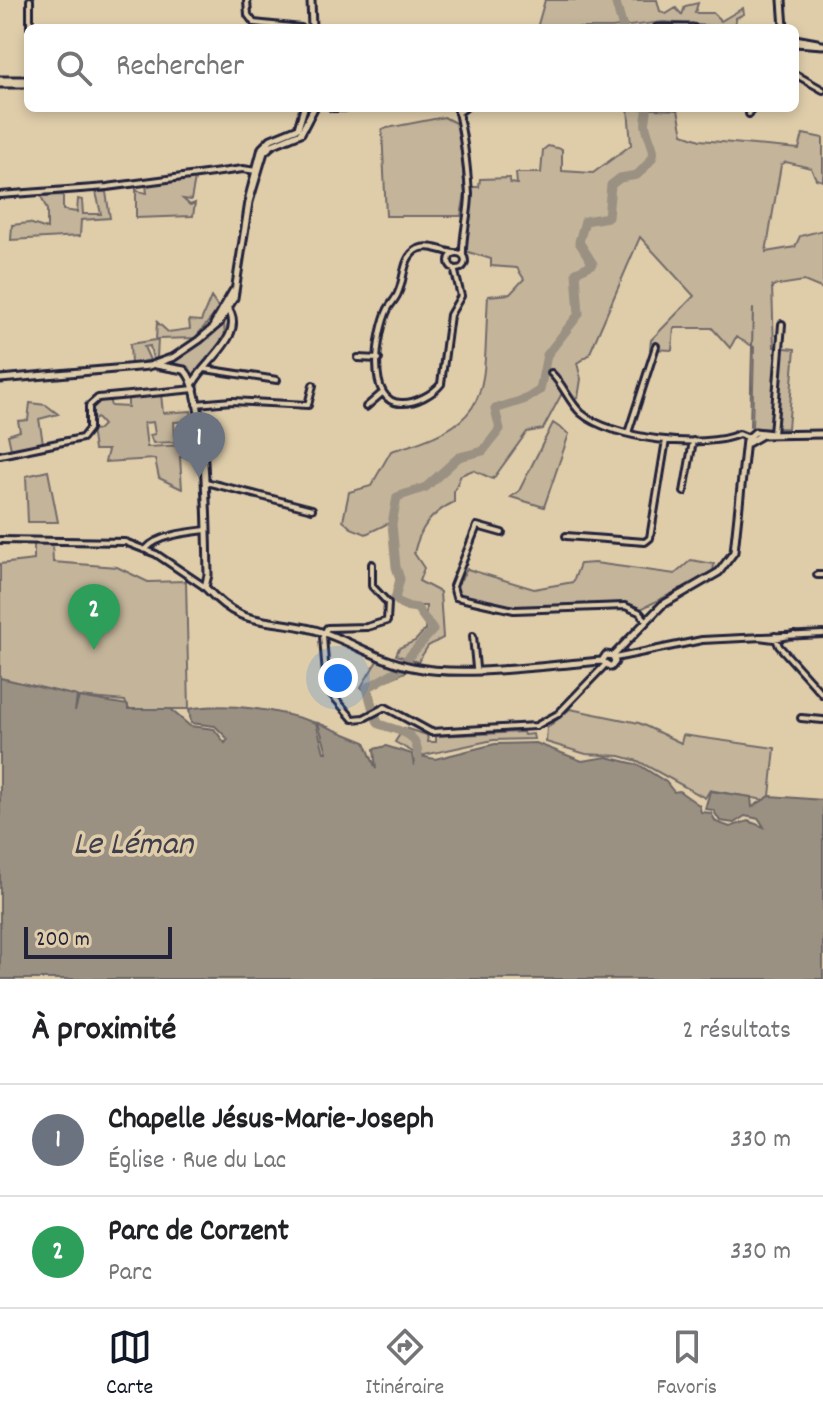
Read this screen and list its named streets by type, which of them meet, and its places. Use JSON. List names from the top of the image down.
{
  "water": ["Le Léman"],
  "scale_bar": "200 m",
  "page": {
    "search": "Rechercher",
    "pins": ["1", "2"],
    "scale": "200 m",
    "heading": ["À proximité", "2 résultats"],
    "list": [
      {
        "mark": "1",
        "name": "Chapelle Jésus-Marie-Joseph",
        "note": "Église · Rue du Lac",
        "value": "330 m"
      },
      {
        "mark": "2",
        "name": "Parc de Corzent",
        "note": "Parc",
        "value": "330 m"
      }
    ],
    "nav": ["Carte", "Itinéraire", "Favoris"]
  }
}
